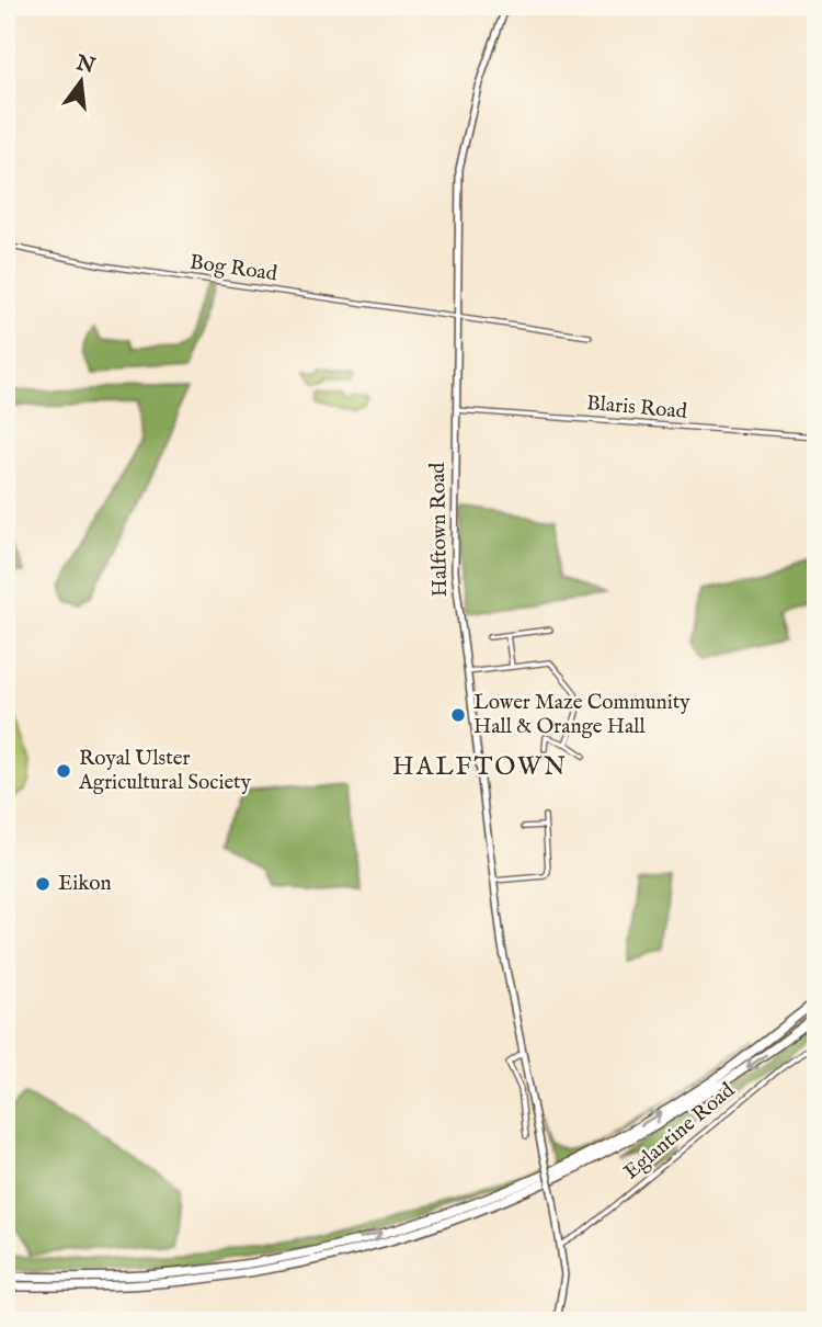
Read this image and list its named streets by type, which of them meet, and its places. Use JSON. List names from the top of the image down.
{
  "streets": {
    "street": [
      "Bog Road",
      "Blaris Road",
      "Halftown Road",
      "Eglantine Road"
    ]
  },
  "crossings": [
    ["Bog Road", "Halftown Road"],
    ["Blaris Road", "Halftown Road"],
    ["Halftown Road", "Eglantine Road"]
  ],
  "districts": ["HALFTOWN"],
  "places": ["Lower Maze Community Hall & Orange Hall", "Royal Ulster Agricultural Society", "Eikon"],
  "north": "top"
}
